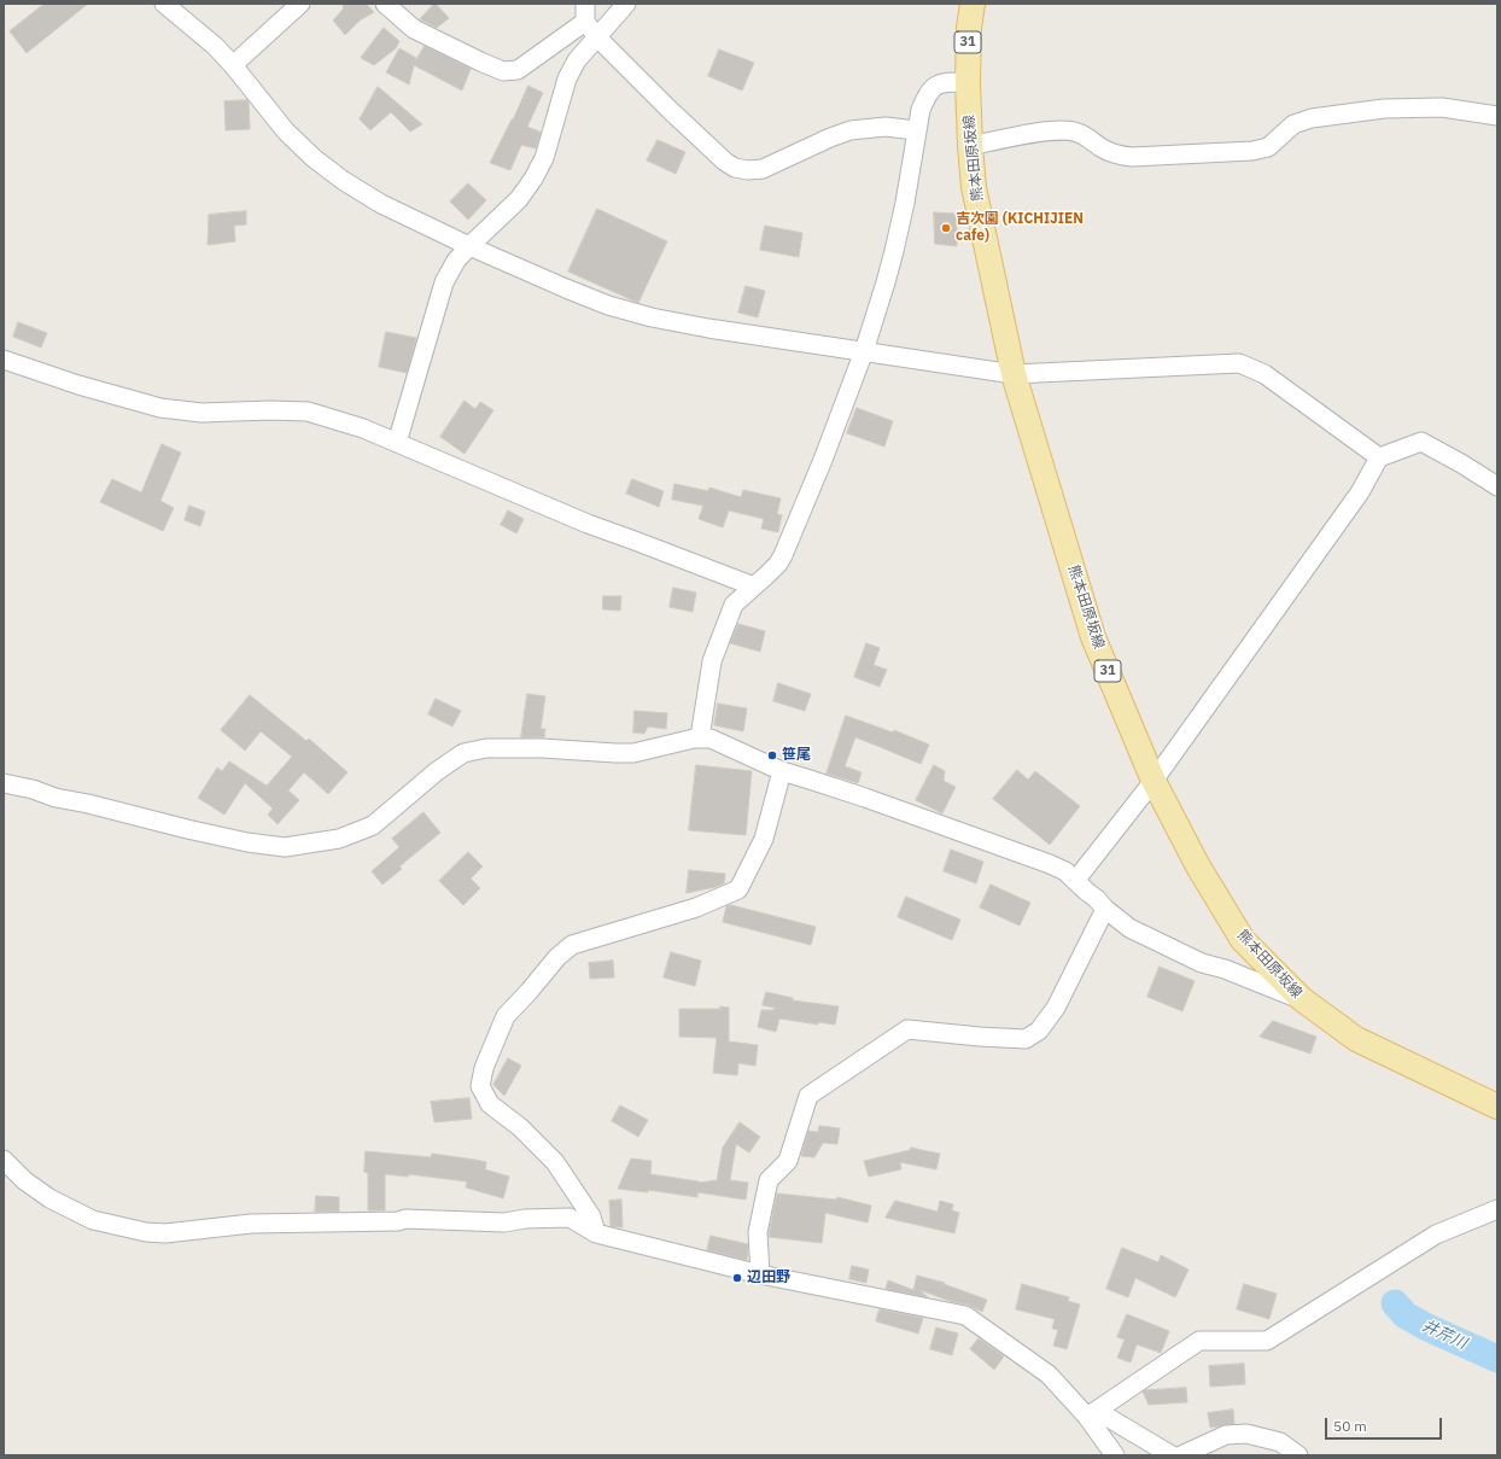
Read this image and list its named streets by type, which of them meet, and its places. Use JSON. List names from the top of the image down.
{
  "streets": {
    "main road": ["31", "熊本田原坂線"]
  },
  "water": ["井芹川"],
  "places": ["吉次園 (KICHIJIEN cafe)", "笹尾", "辺田野"],
  "scale_bar": "50 m"
}
